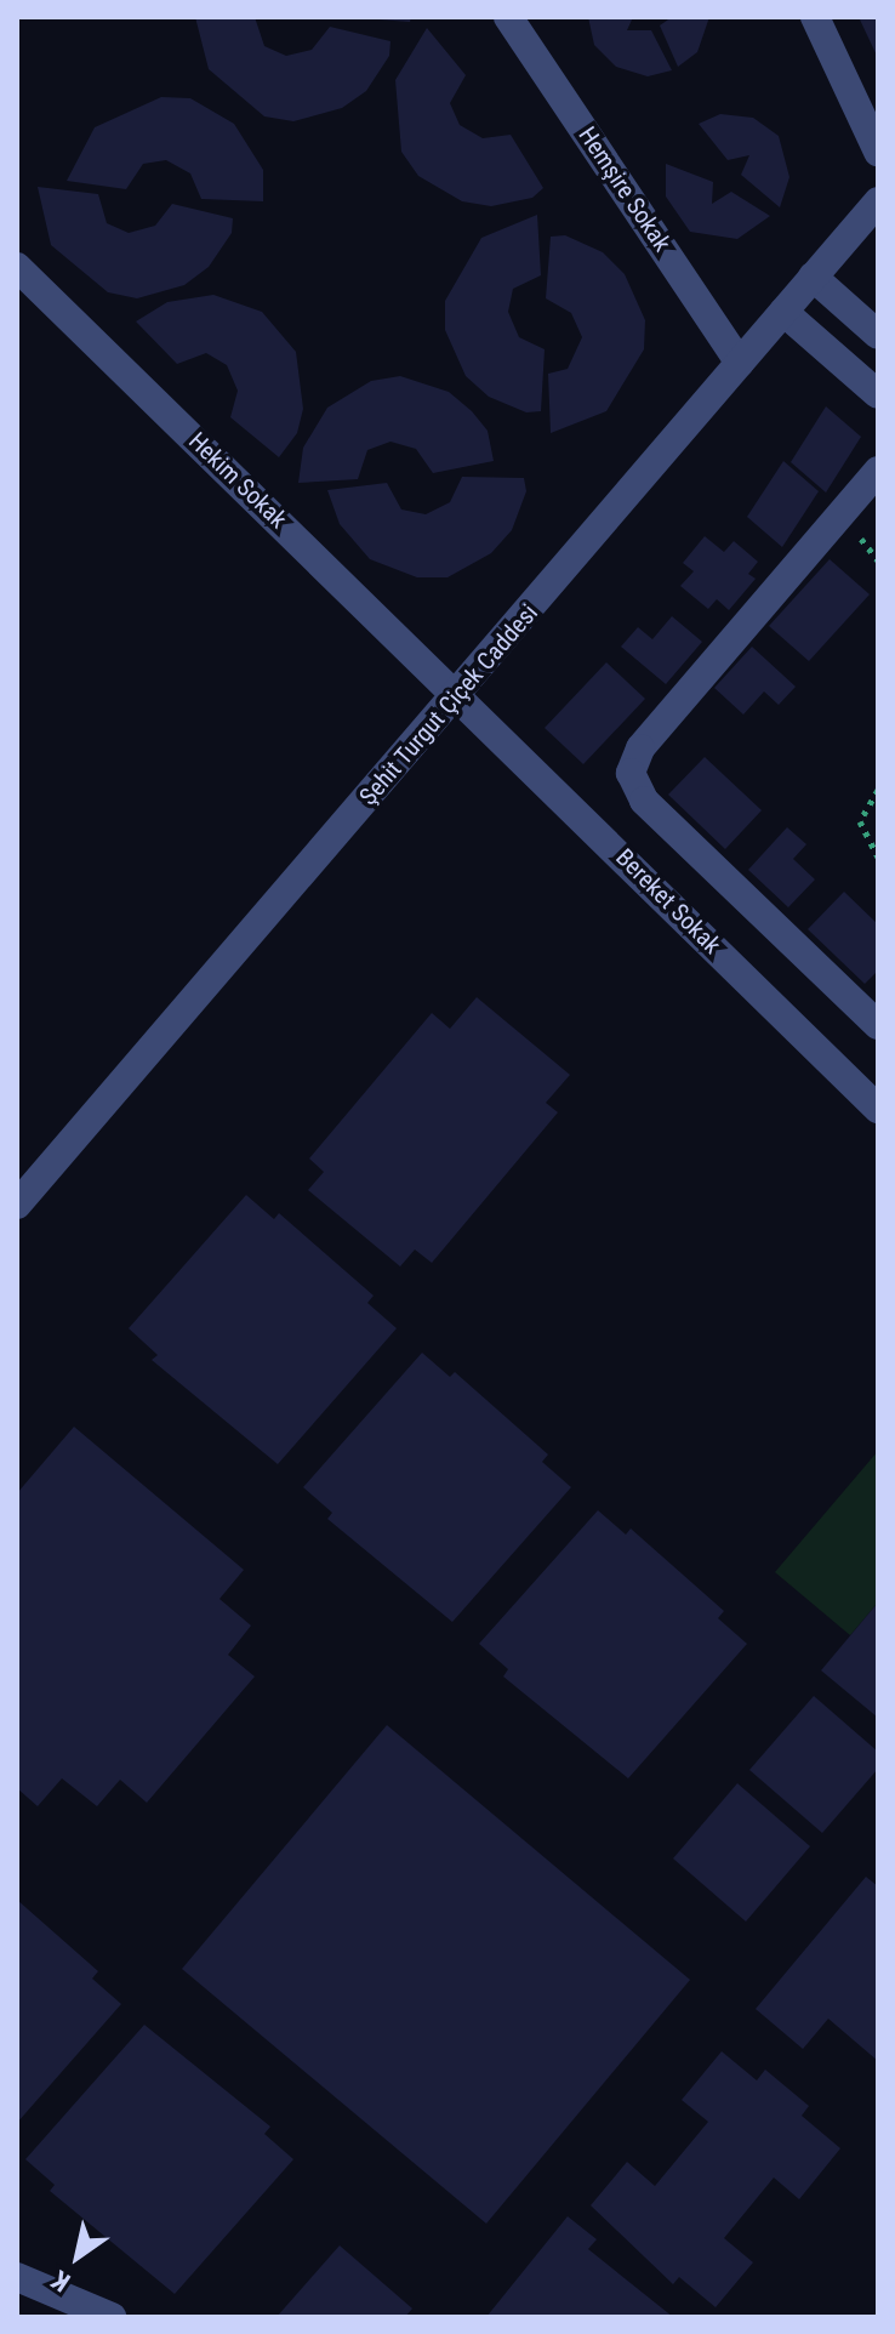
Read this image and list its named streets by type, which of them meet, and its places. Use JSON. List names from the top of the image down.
{
  "streets": {
    "street": [
      "Hemşire Sokak",
      "Hekim Sokak",
      "Şehit Turgut Çiçek Caddesi",
      "Bereket Sokak"
    ]
  },
  "crossings": [
    ["Hemşire Sokak", "Şehit Turgut Çiçek Caddesi"],
    ["Hekim Sokak", "Şehit Turgut Çiçek Caddesi"],
    ["Hekim Sokak", "Bereket Sokak"],
    ["Şehit Turgut Çiçek Caddesi", "Bereket Sokak"]
  ],
  "north": "bottom left"
}
